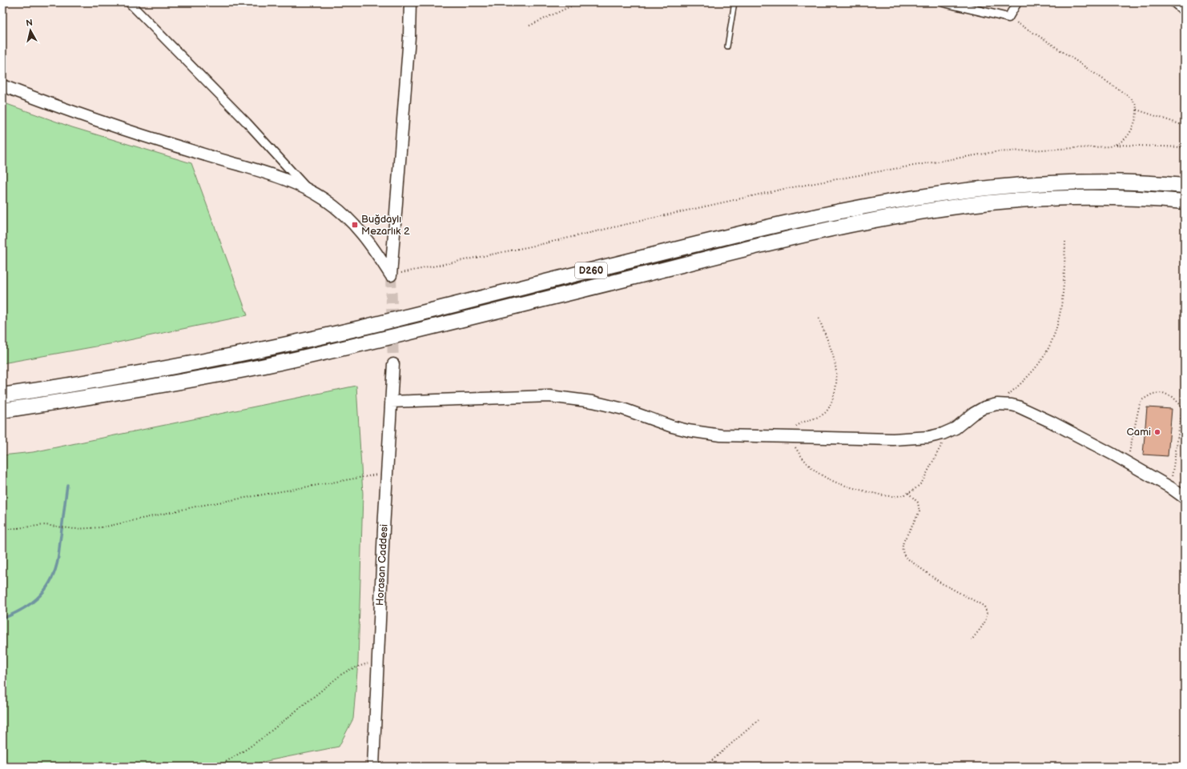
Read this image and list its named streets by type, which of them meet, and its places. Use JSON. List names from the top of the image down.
{
  "streets": {
    "highway": ["D260"],
    "street": ["Horasan Caddesi"]
  },
  "places": {
    "transit": ["Buğdaylı Mezarlık 2"],
    "other": ["Cami"]
  },
  "north": "top"
}
